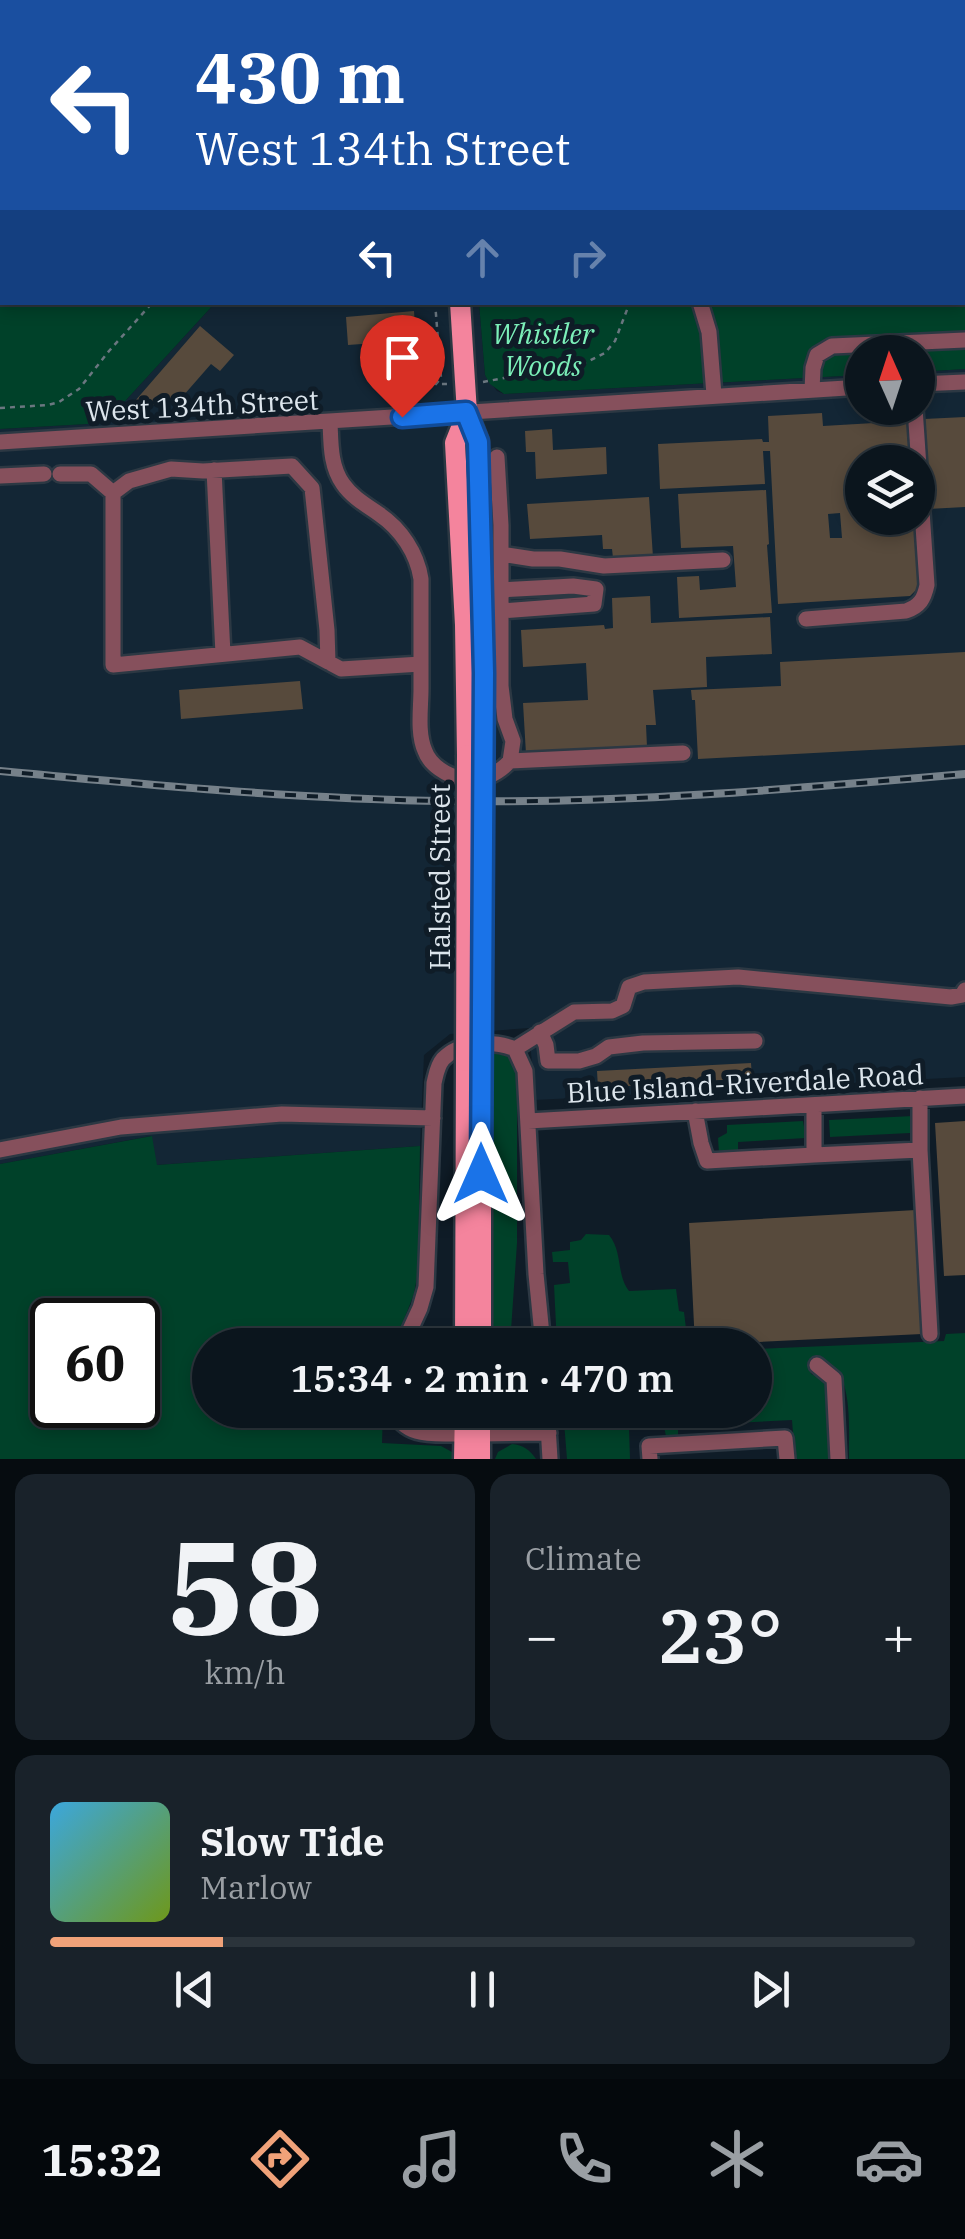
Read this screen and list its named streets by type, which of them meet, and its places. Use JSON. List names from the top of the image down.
{
  "streets": {
    "main road": ["Halsted Street"],
    "street": ["West 134th Street", "Blue Island-Riverdale Road"]
  },
  "crossings": [
    ["West 134th Street", "Halsted Street"]
  ],
  "parks": ["Whistler Woods"],
  "north": "top",
  "page": {
    "turn": ["430 m", "West 134th Street"],
    "limit": "60",
    "trip": "15:34 · 2 min · 470 m",
    "tile": [
      ["58", "km/h"],
      "Climate"
    ],
    "heat": ["−", "23°", "+"],
    "song": ["Slow Tide", "Marlow"],
    "tabs": "15:32"
  }
}
